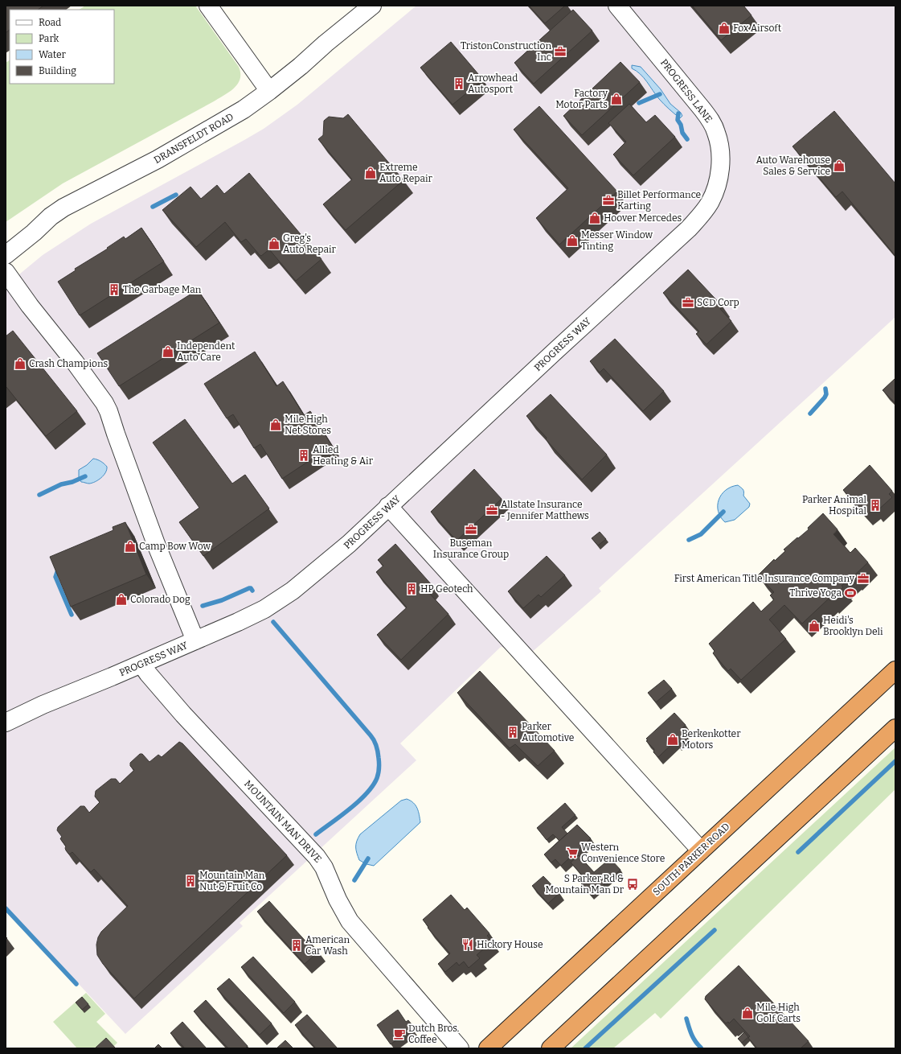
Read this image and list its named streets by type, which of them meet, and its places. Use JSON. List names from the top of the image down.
{
  "streets": {
    "highway": ["SOUTH PARKER ROAD"],
    "street": [
      "PROGRESS LANE",
      "DRANSFELDT ROAD",
      "PROGRESS WAY",
      "MOUNTAIN MAN DRIVE"
    ]
  },
  "crossings": [
    ["PROGRESS LANE", "PROGRESS WAY"],
    ["PROGRESS WAY", "MOUNTAIN MAN DRIVE"]
  ],
  "places": {
    "shop": [
      "Fox Airsoft",
      "Factory Motor Parts",
      "Auto Warehouse Sales & Service",
      "Extreme Auto Repair",
      "Hoover Mercedes",
      "Messer Window Tinting",
      "Greg's Auto Repair",
      "Independent Auto Care",
      "Crash Champions",
      "Mile High Net Stores",
      "Camp Bow Wow",
      "Colorado Dog",
      "Heidi's Brooklyn Deli",
      "Berkenkotter Motors",
      "Mile High Golf Carts"
    ],
    "office": [
      "TristonConstruction Inc",
      "Billet Performance Karting",
      "SCD Corp",
      "Allstate Insurance - Jennifer Matthews",
      "Buseman Insurance Group",
      "First American Title Insurance Company"
    ],
    "building": [
      "Arrowhead Autosport",
      "The Garbage Man",
      "Allied Heating & Air",
      "Parker Animal Hospital",
      "HP Geotech",
      "Parker Automotive",
      "Mountain Man Nut & Fruit Co",
      "American Car Wash"
    ],
    "sports": ["Thrive Yoga"],
    "supermarket": ["Western Convenience Store"],
    "bus stop": ["S Parker Rd & Mountain Man Dr"],
    "restaurant": ["Hickory House"],
    "cafe": ["Dutch Bros. Coffee"]
  },
  "legend": [
    "Road",
    "Park",
    "Water",
    "Building"
  ]
}
